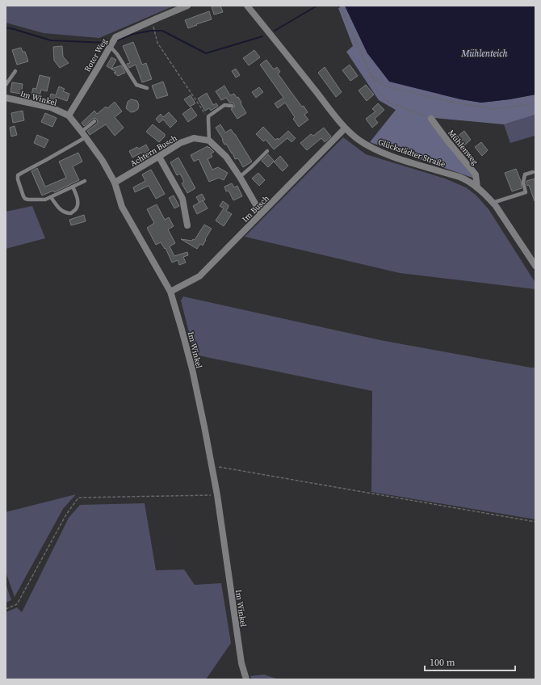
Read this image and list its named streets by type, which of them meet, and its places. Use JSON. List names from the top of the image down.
{
  "streets": {
    "street": [
      "Roter Weg",
      "Im Winkel",
      "Mühlenweg",
      "Achtern Busch",
      "Glückstädter Straße",
      "Im Busch"
    ]
  },
  "crossings": [
    ["Roter Weg", "Im Winkel"],
    ["Im Winkel", "Achtern Busch"],
    ["Im Winkel", "Im Busch"],
    ["Mühlenweg", "Glückstädter Straße"],
    ["Glückstädter Straße", "Im Busch"]
  ],
  "water": ["Mühlenteich"],
  "scale_bar": "100 m"
}
